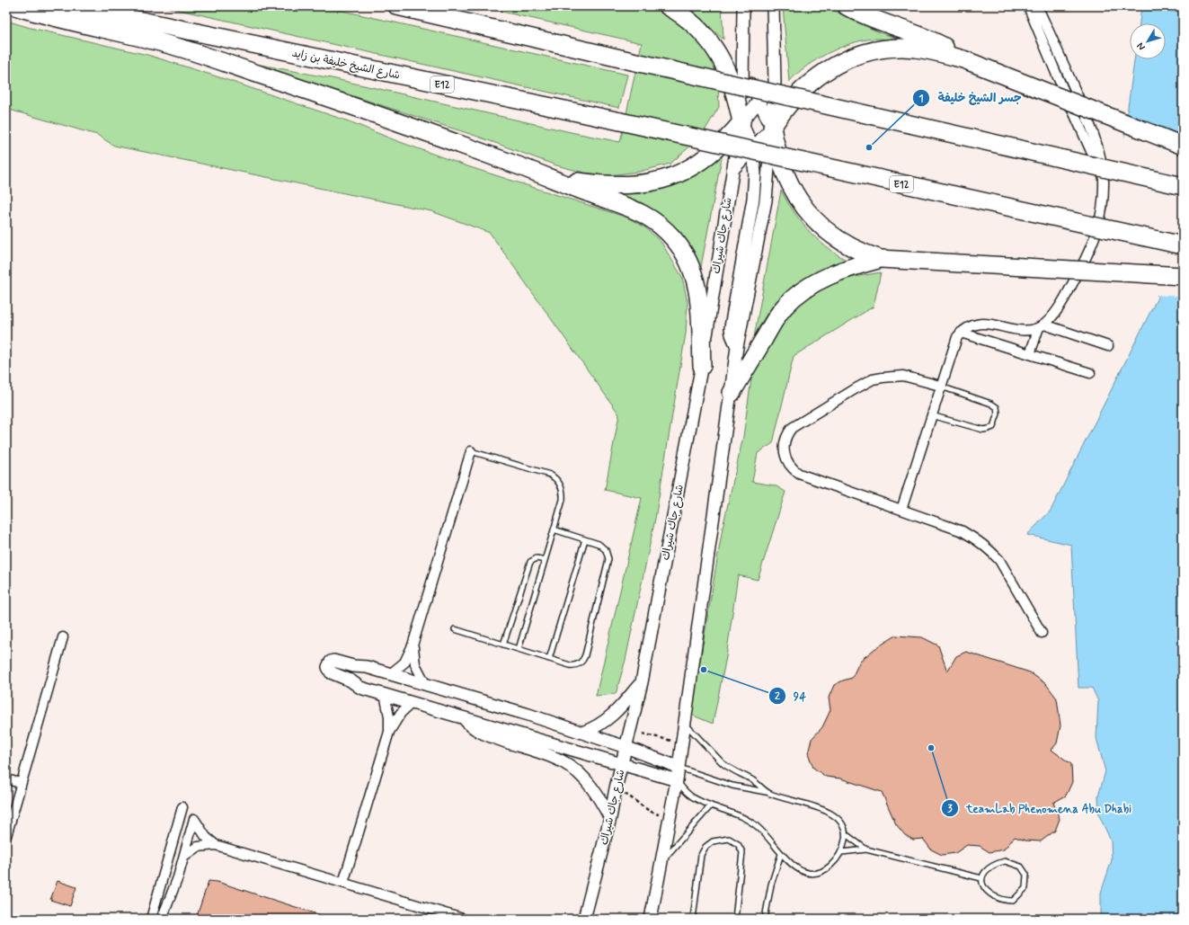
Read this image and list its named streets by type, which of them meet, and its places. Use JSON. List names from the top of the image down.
{
  "streets": {
    "highway": ["شارع الشيخ خليفة بن زايد", "E12"],
    "street": ["شارع جاك شيراك"]
  },
  "places": ["جسر الشيخ خليفة", "94", "teamLab Phenomena Abu Dhabi"],
  "north": "bottom left"
}
